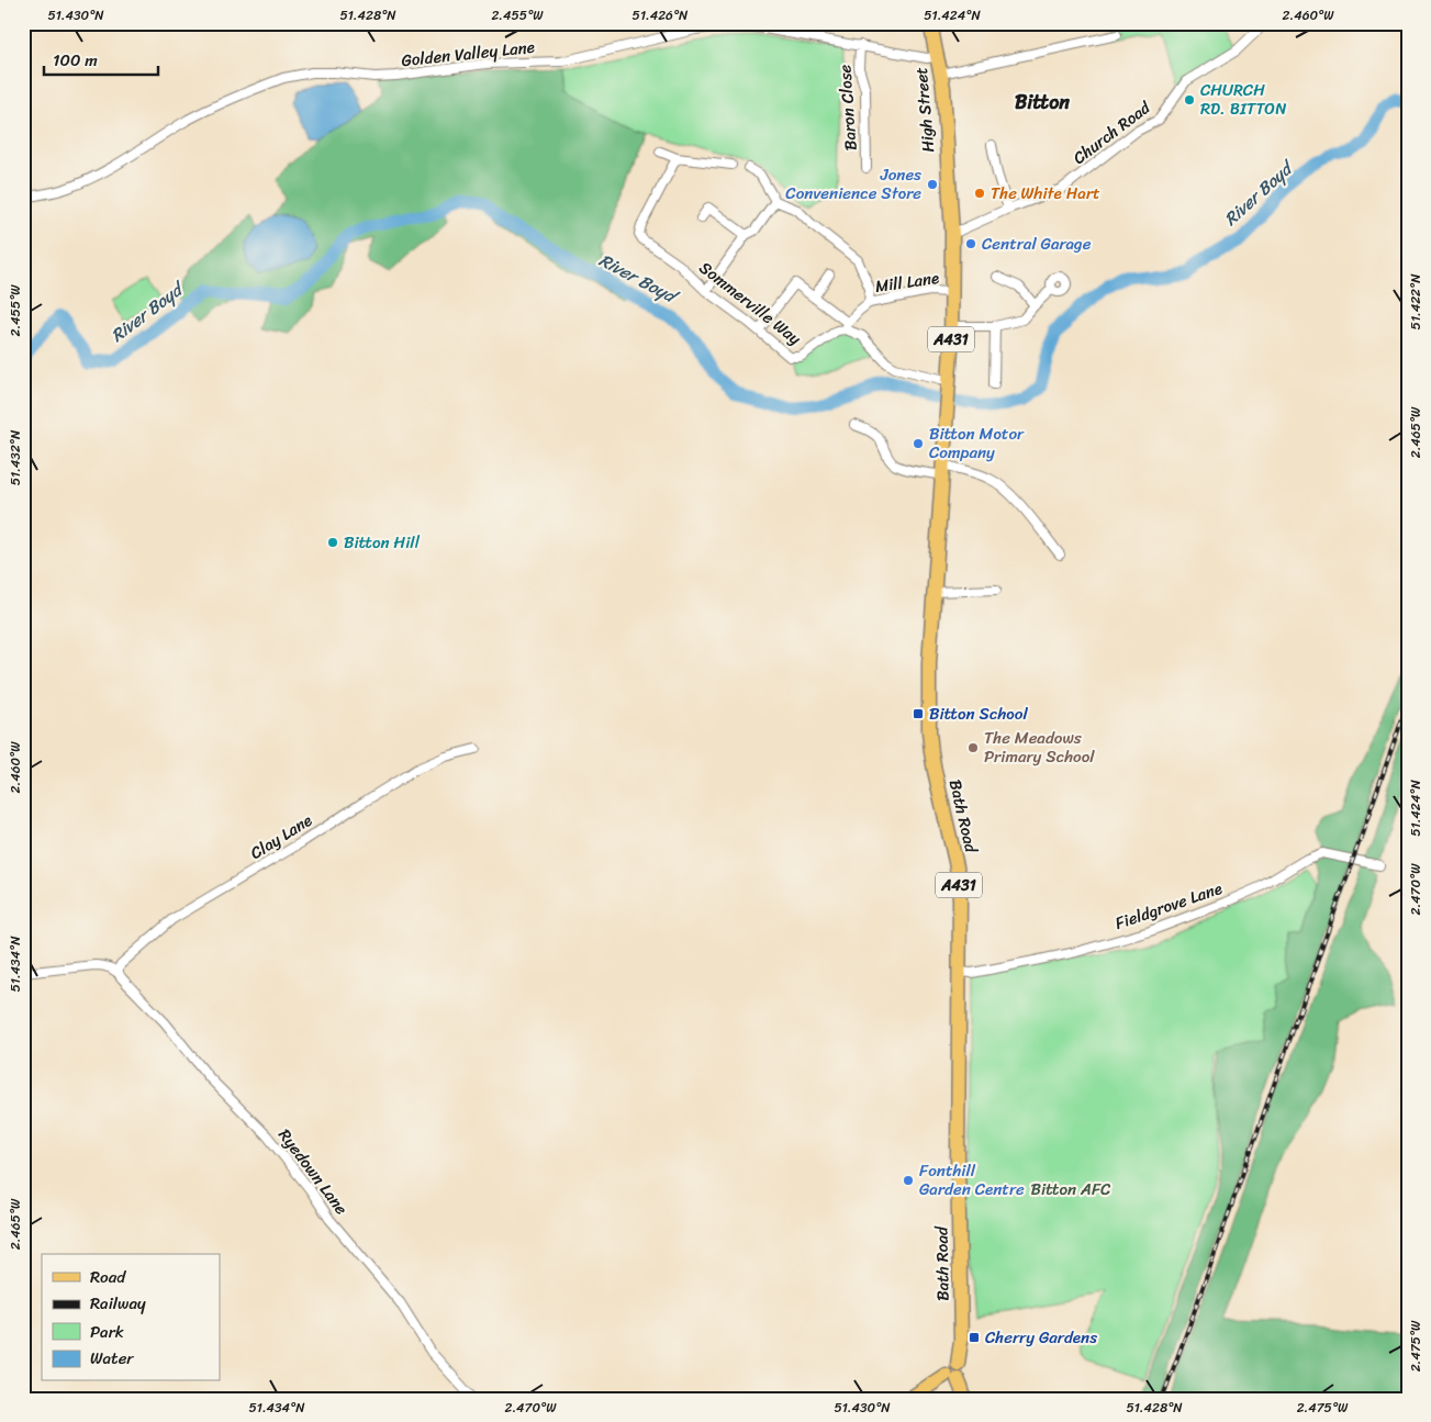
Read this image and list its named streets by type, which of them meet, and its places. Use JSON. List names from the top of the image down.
{
  "streets": {
    "main road": ["High Street", "A431", "Bath Road"],
    "street": [
      "Golden Valley Lane",
      "Baron Close",
      "Church Road",
      "Mill Lane",
      "Sommerville Way",
      "Clay Lane",
      "Fieldgrove Lane",
      "Ryedown Lane"
    ]
  },
  "crossings": [
    ["Golden Valley Lane", "Baron Close"],
    ["Golden Valley Lane", "High Street"],
    ["High Street", "Church Road"],
    ["High Street", "Mill Lane"],
    ["High Street", "A431"],
    ["Mill Lane", "Sommerville Way"],
    ["Mill Lane", "A431"],
    ["A431", "Bath Road"],
    ["Bath Road", "Fieldgrove Lane"],
    ["Clay Lane", "Ryedown Lane"]
  ],
  "districts": ["Bitton"],
  "water": ["River Boyd"],
  "parks": ["Bitton AFC"],
  "places": {
    "other": [
      "CHURCH RD. BITTON",
      "Jones Convenience Store",
      "The White Hart",
      "Central Garage",
      "Bitton Motor Company",
      "Bitton Hill",
      "The Meadows Primary School",
      "Fonthill Garden Centre"
    ],
    "transit": ["Bitton School", "Cherry Gardens"]
  },
  "legend": [
    "Road",
    "Railway",
    "Park",
    "Water"
  ],
  "scale_bar": "100 m",
  "coordinates": [
    "51.430°N",
    "51.428°N",
    "2.455°W",
    "51.426°N",
    "51.424°N",
    "2.460°W",
    "51.422°N",
    "2.465°W",
    "51.432°N",
    "2.470°W",
    "51.434°N",
    "2.475°W"
  ]
}
